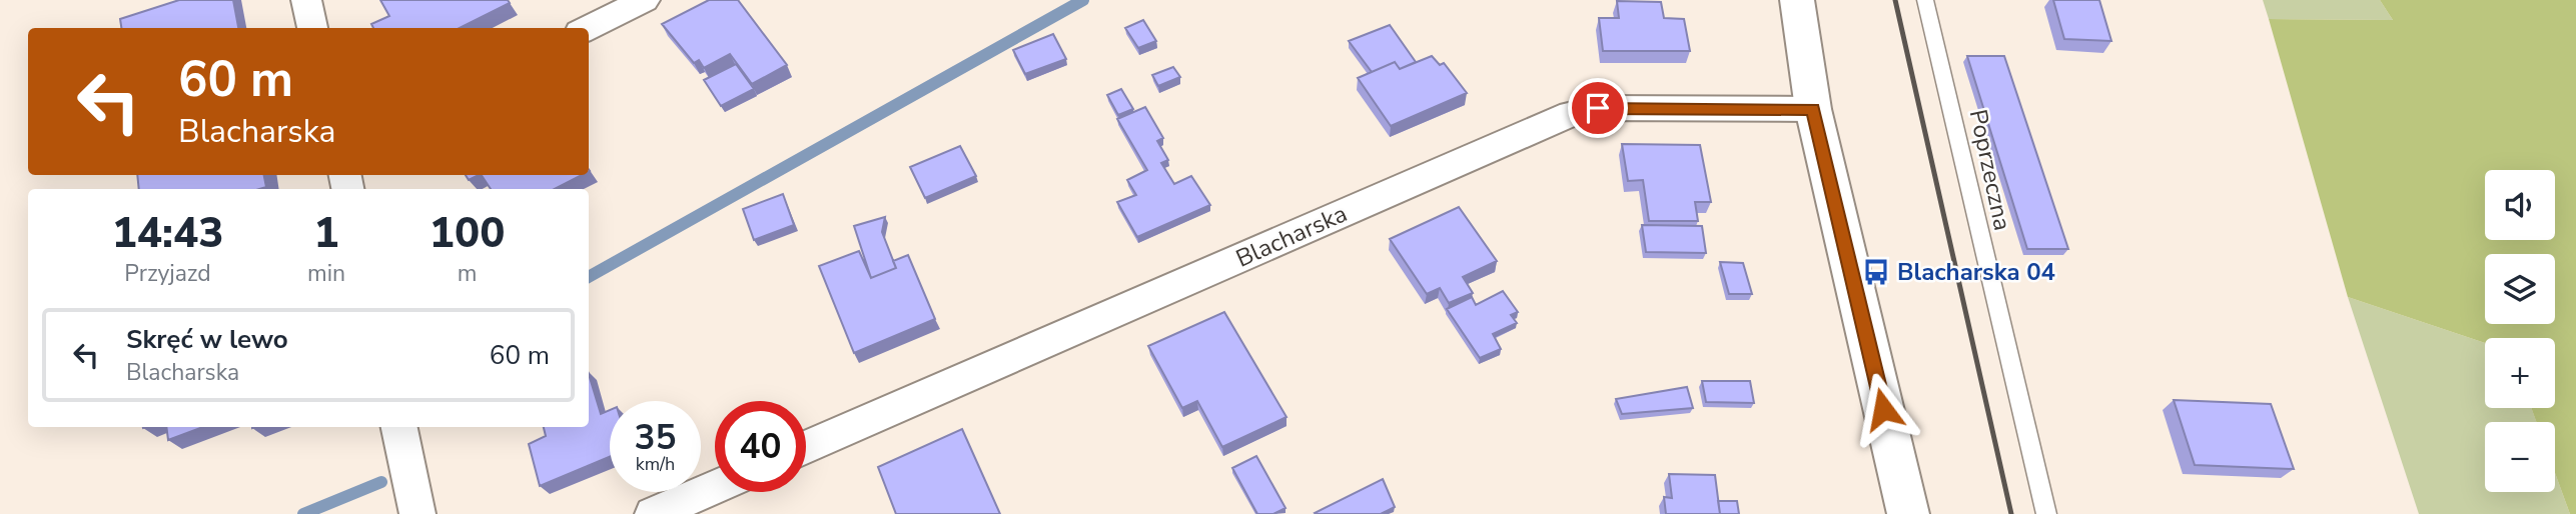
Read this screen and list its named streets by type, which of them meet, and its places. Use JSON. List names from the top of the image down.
{
  "streets": {
    "street": ["Blacharska"],
    "lane": ["Poprzeczna"]
  },
  "places": {
    "bus stop": ["Blacharska 04"]
  },
  "page": {
    "turn": ["60 m", "Blacharska"],
    "map_buttons": ["+", "−"],
    "eta": [
      "14:43",
      "Przyjazd",
      "1",
      "min",
      "100",
      "m"
    ],
    "list": [
      {
        "name": "Skręć w lewo",
        "note": "Blacharska",
        "value": "60 m"
      }
    ],
    "speed": "35 km/h",
    "limit": "40"
  }
}
